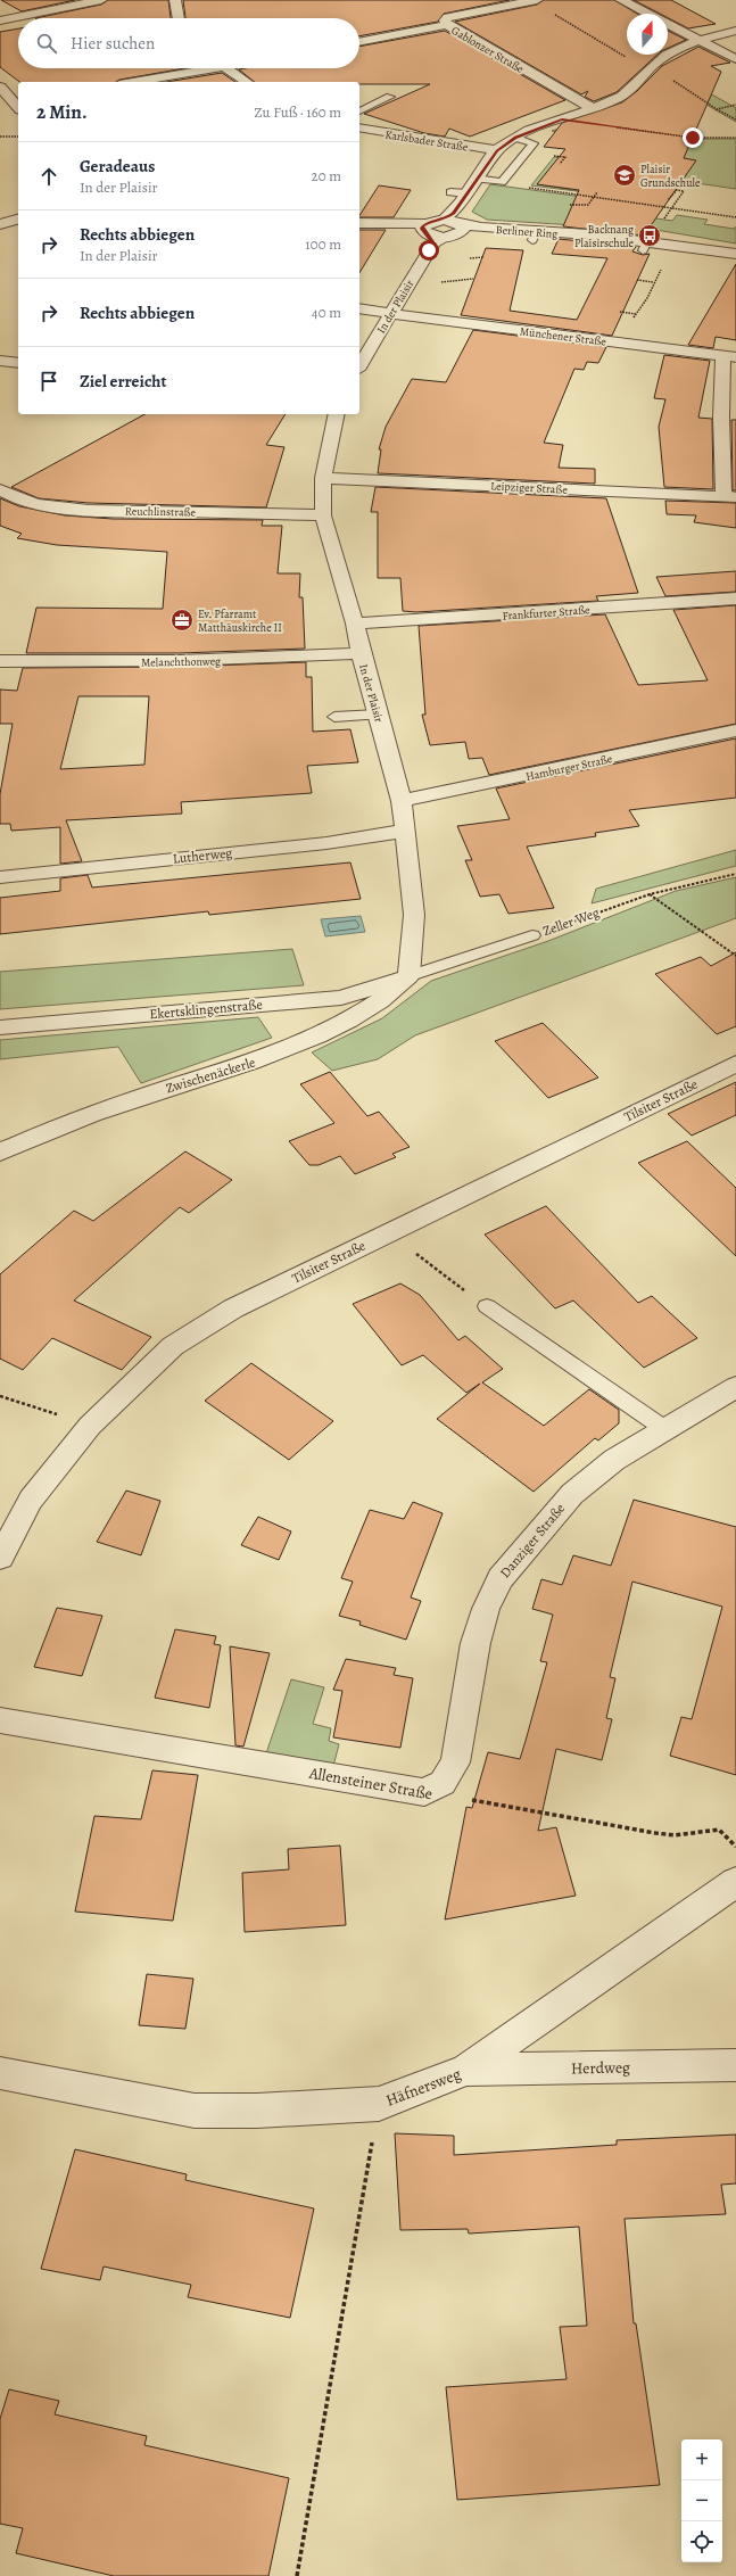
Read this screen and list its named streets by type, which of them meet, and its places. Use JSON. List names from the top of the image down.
{
  "streets": {
    "street": [
      "Gablonzer Straße",
      "Karlsbader Straße",
      "Berliner Ring",
      "In der Plaisir",
      "Münchener Straße",
      "Leipziger Straße",
      "Reuchlinstraße",
      "Frankfurter Straße",
      "Melanchthonweg",
      "Hamburger Straße",
      "Lutherweg",
      "Ekertsklingenstraße",
      "Zwischenäckerle",
      "Tilsiter Straße",
      "Danziger Straße",
      "Allensteiner Straße",
      "Herdweg",
      "Häfnersweg"
    ],
    "lane": ["Zeller Weg"]
  },
  "crossings": [
    ["In der Plaisir", "Münchener Straße"],
    ["In der Plaisir", "Leipziger Straße"],
    ["In der Plaisir", "Reuchlinstraße"],
    ["In der Plaisir", "Frankfurter Straße"],
    ["In der Plaisir", "Melanchthonweg"],
    ["In der Plaisir", "Hamburger Straße"],
    ["In der Plaisir", "Lutherweg"],
    ["In der Plaisir", "Zeller Weg"],
    ["In der Plaisir", "Ekertsklingenstraße"],
    ["In der Plaisir", "Zwischenäckerle"],
    ["Zeller Weg", "Ekertsklingenstraße"],
    ["Zeller Weg", "Zwischenäckerle"],
    ["Ekertsklingenstraße", "Zwischenäckerle"],
    ["Danziger Straße", "Allensteiner Straße"],
    ["Herdweg", "Häfnersweg"]
  ],
  "places": {
    "school or university": ["Plaisir Grundschule"],
    "bus stop": ["Backnang Plaisirschule"],
    "office": ["Ev. Pfarramt Matthäuskirche II"]
  },
  "north": "top",
  "page": {
    "search": "Hier suchen",
    "heading": ["2 Min.", "Zu Fuß · 160 m"],
    "list": [
      ["Geradeaus", "In der Plaisir", "20 m"],
      ["Rechts abbiegen", "In der Plaisir", "100 m"],
      ["Rechts abbiegen", "40 m"],
      "Ziel erreicht"
    ],
    "map_buttons": ["+", "−"]
  }
}
